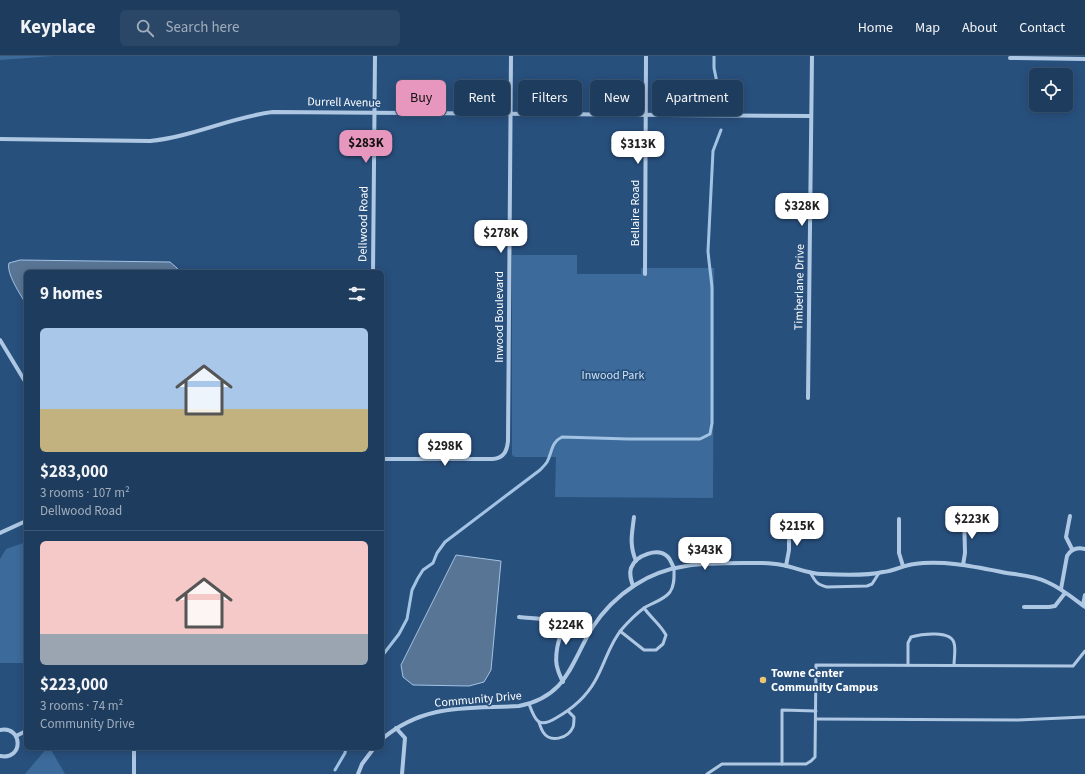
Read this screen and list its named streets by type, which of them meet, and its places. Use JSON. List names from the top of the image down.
{
  "streets": {
    "street": [
      "Durrell Avenue",
      "Bellaire Road",
      "Dellwood Road",
      "Timberlane Drive",
      "Inwood Boulevard",
      "Community Drive"
    ]
  },
  "crossings": [
    ["Durrell Avenue", "Bellaire Road"],
    ["Durrell Avenue", "Dellwood Road"],
    ["Durrell Avenue", "Timberlane Drive"],
    ["Durrell Avenue", "Inwood Boulevard"]
  ],
  "parks": ["Inwood Park"],
  "places": ["Towne Center Community Campus"],
  "page": {
    "header": "Keyplace",
    "search": "Search here",
    "nav": [
      "Home",
      "Map",
      "About",
      "Contact"
    ],
    "chip": [
      "Buy",
      "Rent",
      "Filters",
      "New",
      "Apartment"
    ],
    "price": [
      "$283K",
      "$313K",
      "$328K",
      "$278K",
      "$298K",
      "$223K",
      "$215K",
      "$343K",
      "$224K"
    ],
    "heading": "9 homes",
    "list": [
      {
        "name": "$283,000",
        "note": "3 rooms · 107 m² · Dellwood Road"
      },
      {
        "name": "$223,000",
        "note": "3 rooms · 74 m² · Community Drive"
      }
    ]
  }
}
